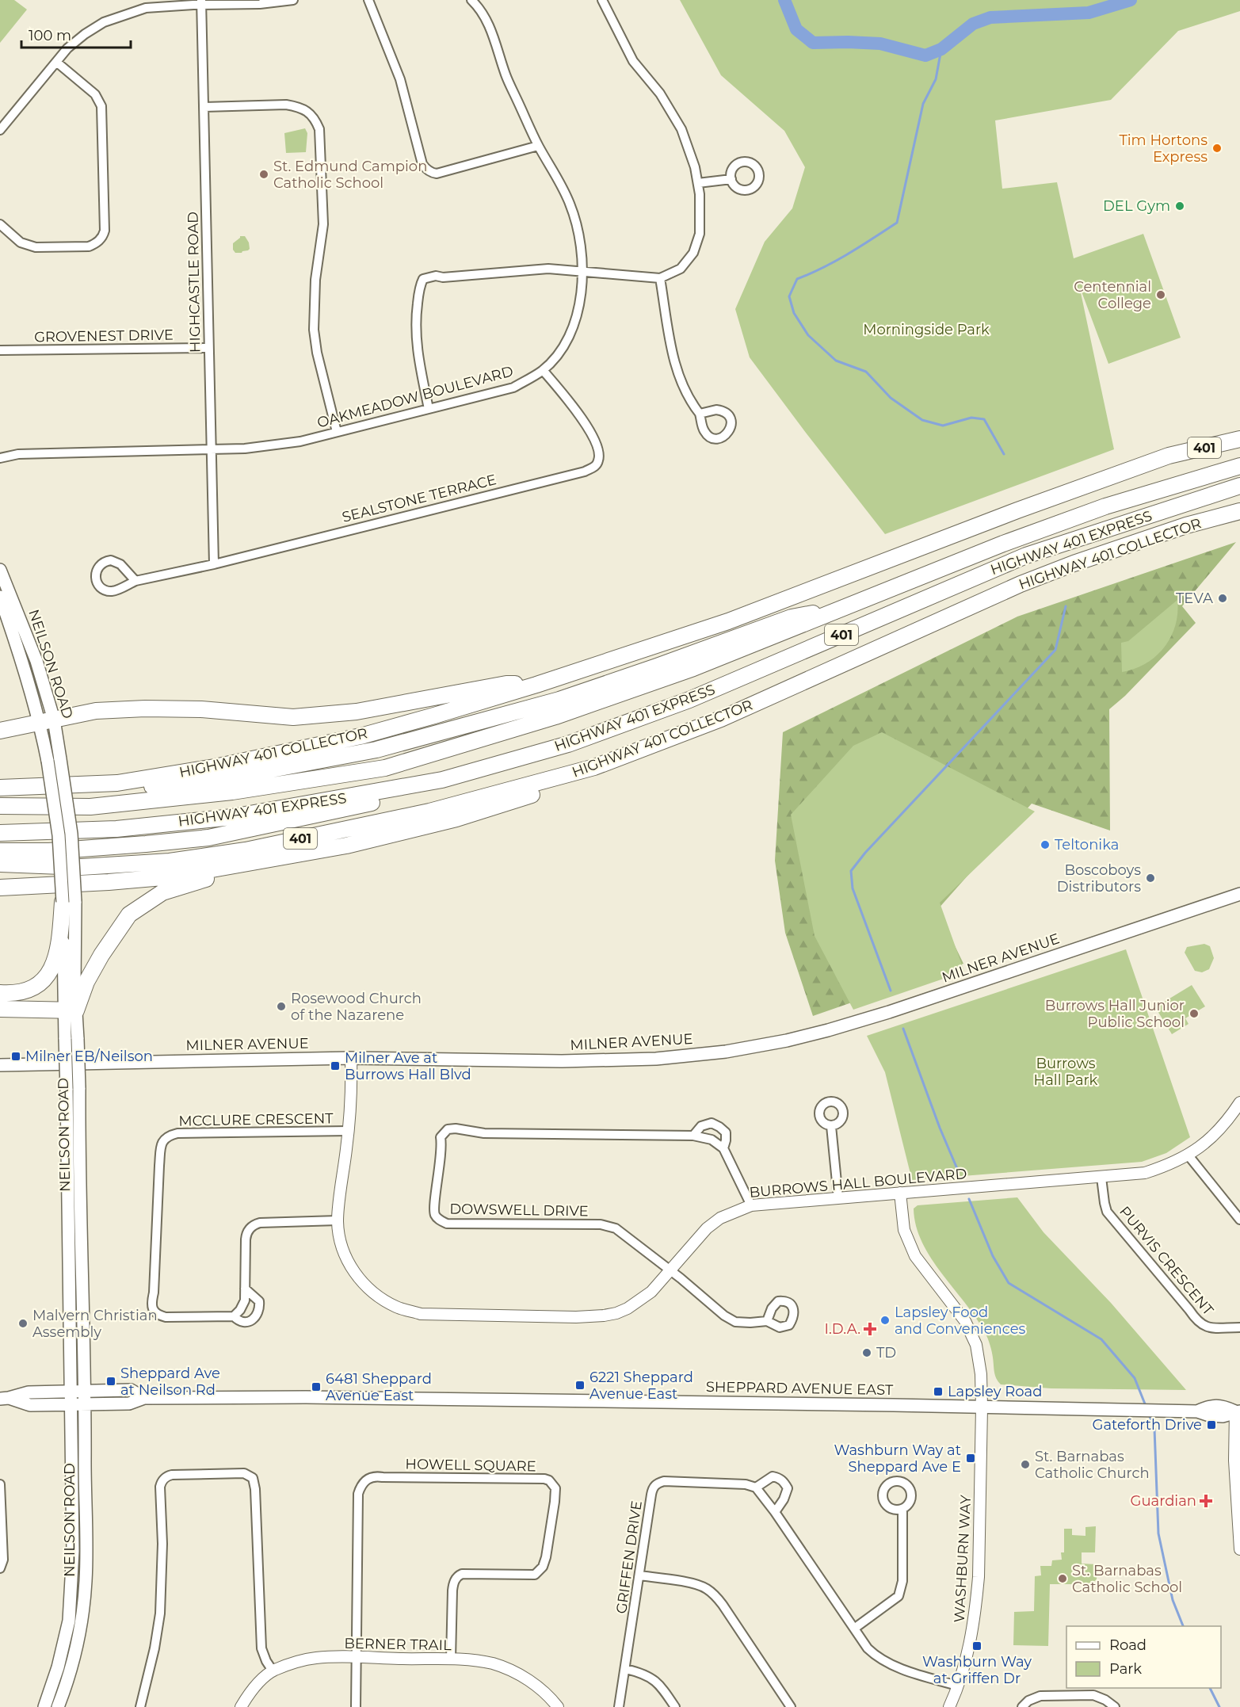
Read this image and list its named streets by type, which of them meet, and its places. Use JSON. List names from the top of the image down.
{
  "streets": {
    "highway": ["401", "HIGHWAY 401 EXPRESS", "HIGHWAY 401 COLLECTOR"],
    "main road": ["NEILSON ROAD", "MILNER AVENUE", "SHEPPARD AVENUE EAST"],
    "street": [
      "HIGHCASTLE ROAD",
      "GROVENEST DRIVE",
      "OAKMEADOW BOULEVARD",
      "SEALSTONE TERRACE",
      "MCCLURE CRESCENT",
      "BURROWS HALL BOULEVARD",
      "DOWSWELL DRIVE",
      "PURVIS CRESCENT",
      "HOWELL SQUARE",
      "GRIFFEN DRIVE",
      "WASHBURN WAY",
      "BERNER TRAIL"
    ]
  },
  "crossings": [
    ["HIGHCASTLE ROAD", "GROVENEST DRIVE"],
    ["HIGHCASTLE ROAD", "OAKMEADOW BOULEVARD"],
    ["HIGHCASTLE ROAD", "SEALSTONE TERRACE"],
    ["OAKMEADOW BOULEVARD", "SEALSTONE TERRACE"],
    ["NEILSON ROAD", "SHEPPARD AVENUE EAST"],
    ["MILNER AVENUE", "BURROWS HALL BOULEVARD"],
    ["MCCLURE CRESCENT", "BURROWS HALL BOULEVARD"],
    ["BURROWS HALL BOULEVARD", "DOWSWELL DRIVE"],
    ["BURROWS HALL BOULEVARD", "PURVIS CRESCENT"],
    ["SHEPPARD AVENUE EAST", "WASHBURN WAY"],
    ["HOWELL SQUARE", "BERNER TRAIL"]
  ],
  "parks": ["Morningside Park", "Burrows Hall Park"],
  "places": {
    "other": [
      "Tim Hortons Express",
      "St. Edmund Campion Catholic School",
      "DEL Gym",
      "Centennial College",
      "TEVA",
      "Teltonika",
      "Boscoboys Distributors",
      "Rosewood Church of the Nazarene",
      "Burrows Hall Junior Public School",
      "Lapsley Food and Conveniences",
      "Malvern Christian Assembly",
      "TD",
      "St. Barnabas Catholic Church",
      "St. Barnabas Catholic School"
    ],
    "transit": [
      "Milner EB/Neilson",
      "Milner Ave at Burrows Hall Blvd",
      "Sheppard Ave at Neilson Rd",
      "6221 Sheppard Avenue East",
      "6481 Sheppard Avenue East",
      "Lapsley Road",
      "Gateforth Drive",
      "Washburn Way at Sheppard Ave E",
      "Washburn Way at Griffen Dr"
    ],
    "health": ["I.D.A.", "Guardian"]
  },
  "legend": ["Road", "Park"],
  "scale_bar": "100 m"
}
